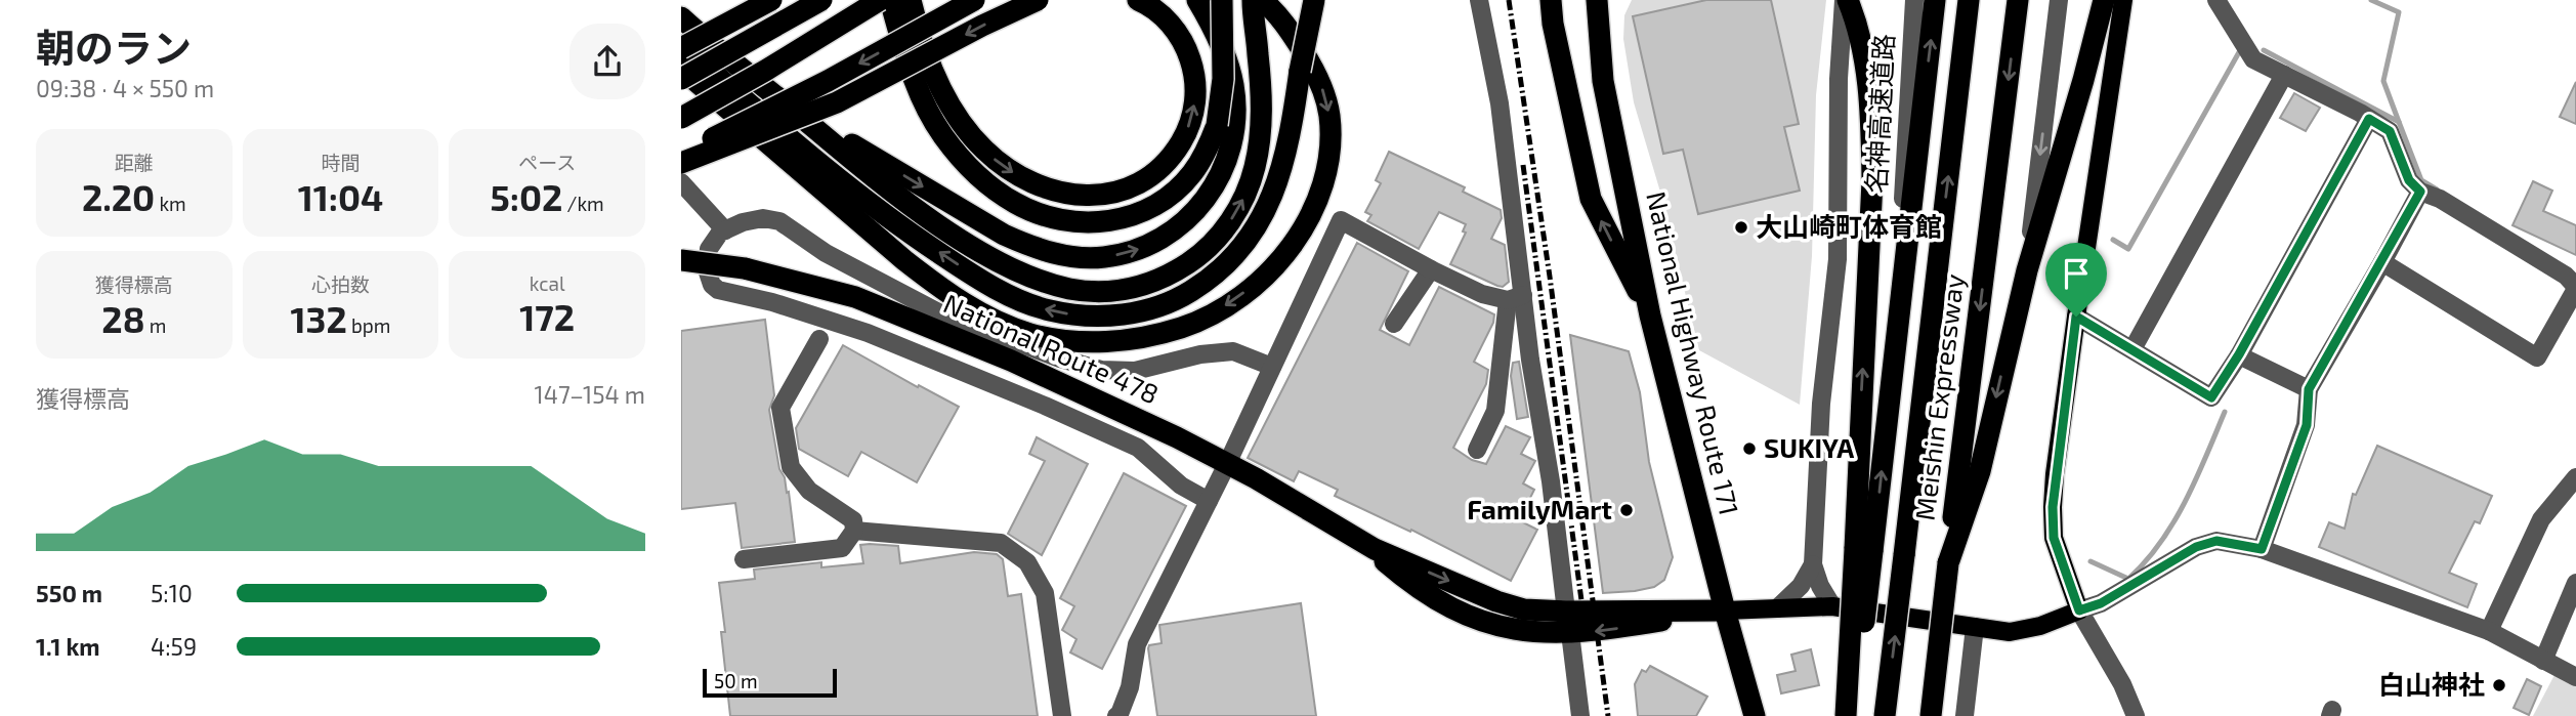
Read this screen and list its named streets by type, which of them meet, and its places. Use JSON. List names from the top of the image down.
{
  "streets": {
    "highway": ["National Route 478", "National Highway Route 171", "Meishin Expressway"],
    "street": ["名神高速道路"]
  },
  "crossings": [
    ["名神高速道路", "Meishin Expressway"],
    ["National Route 478", "National Highway Route 171"]
  ],
  "places": [
    "大山崎町体育館",
    "SUKIYA",
    "FamilyMart",
    "白山神社"
  ],
  "scale_bar": "50 m",
  "page": {
    "heading": ["朝のラン", "09:38 · 4 × 550 m"],
    "stats": [
      ["距離", "2.20 km"],
      ["時間", "11:04"],
      ["ペース", "5:02 /km"],
      ["獲得標高", "28 m"],
      ["心拍数", "132 bpm"],
      ["kcal", "172"]
    ],
    "chart": ["獲得標高", "147–154 m"],
    "list": [
      {
        "name": "550 m",
        "note": "5:10"
      },
      {
        "name": "1.1 km",
        "note": "4:59"
      }
    ],
    "scale": "50 m"
  }
}
